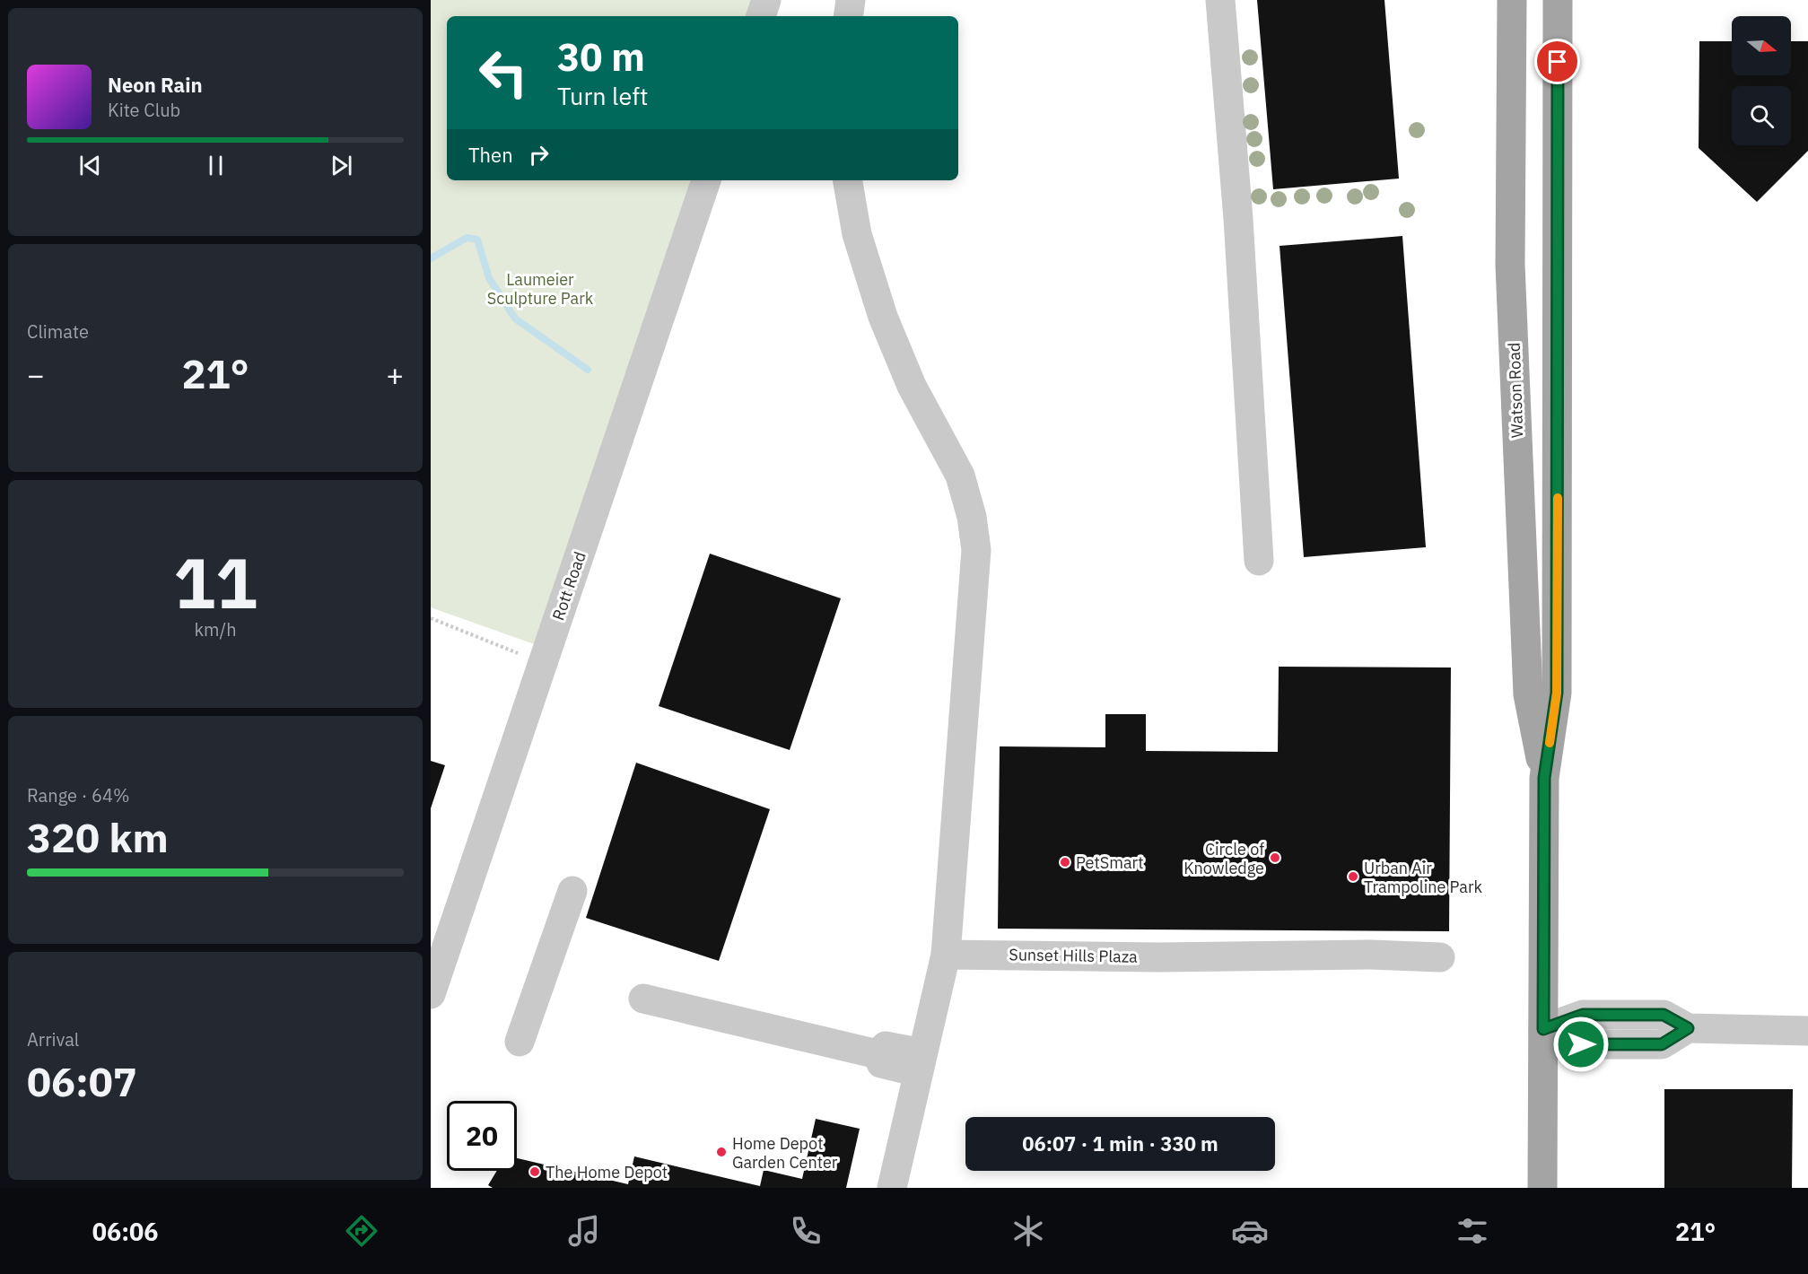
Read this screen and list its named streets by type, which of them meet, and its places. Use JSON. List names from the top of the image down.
{
  "streets": {
    "main road": ["Watson Road"],
    "street": ["Rott Road", "Sunset Hills Plaza"]
  },
  "parks": ["Laumeier Sculpture Park"],
  "places": [
    "Circle of Knowledge",
    "PetSmart",
    "Urban Air Trampoline Park",
    "Home Depot Garden Center",
    "The Home Depot"
  ],
  "north": "right",
  "page": {
    "turn": ["30 m", "Turn left"],
    "song": ["Neon Rain", "Kite Club"],
    "then": "Then",
    "tile": [
      "Climate",
      ["11", "km/h"],
      ["Range · 64%", "320 km"],
      ["Arrival", "06:07"]
    ],
    "heat": ["−", "21°", "+"],
    "limit": "20",
    "trip": "06:07 · 1 min · 330 m",
    "tabs": ["06:06", "21°"]
  }
}
